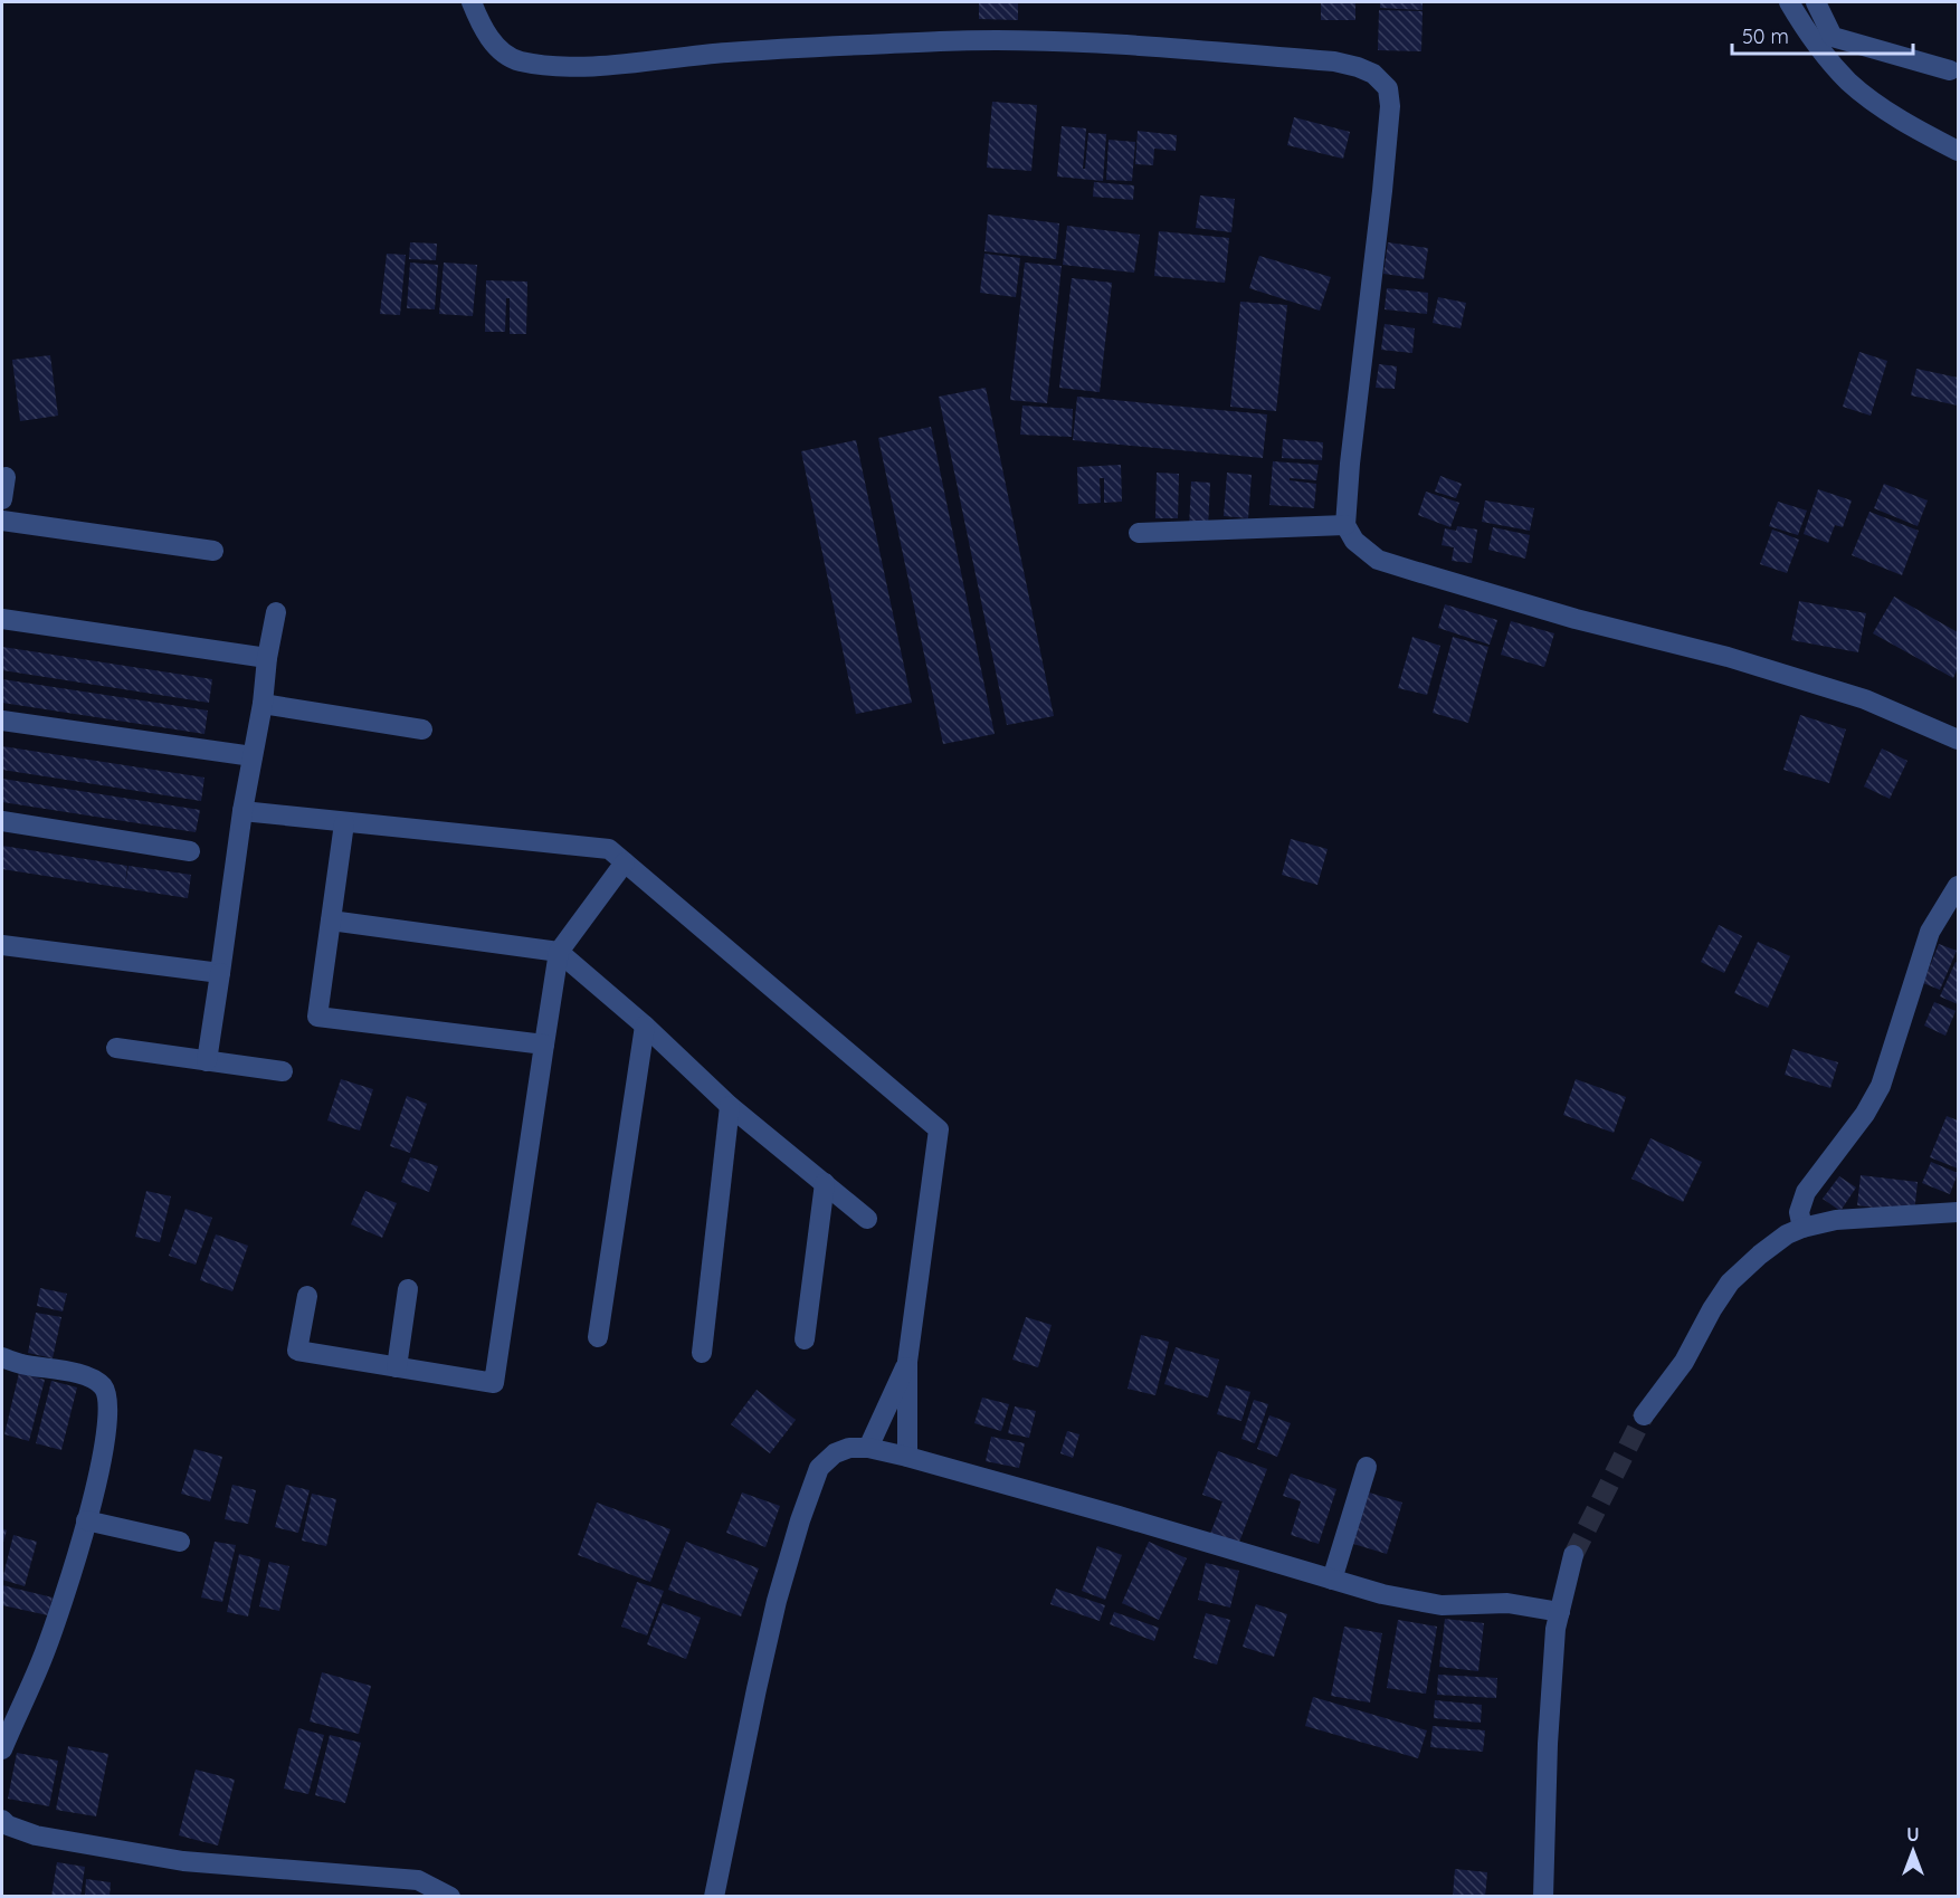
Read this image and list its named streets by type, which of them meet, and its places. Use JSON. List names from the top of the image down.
{
  "scale_bar": "50 m",
  "north": "top"
}
